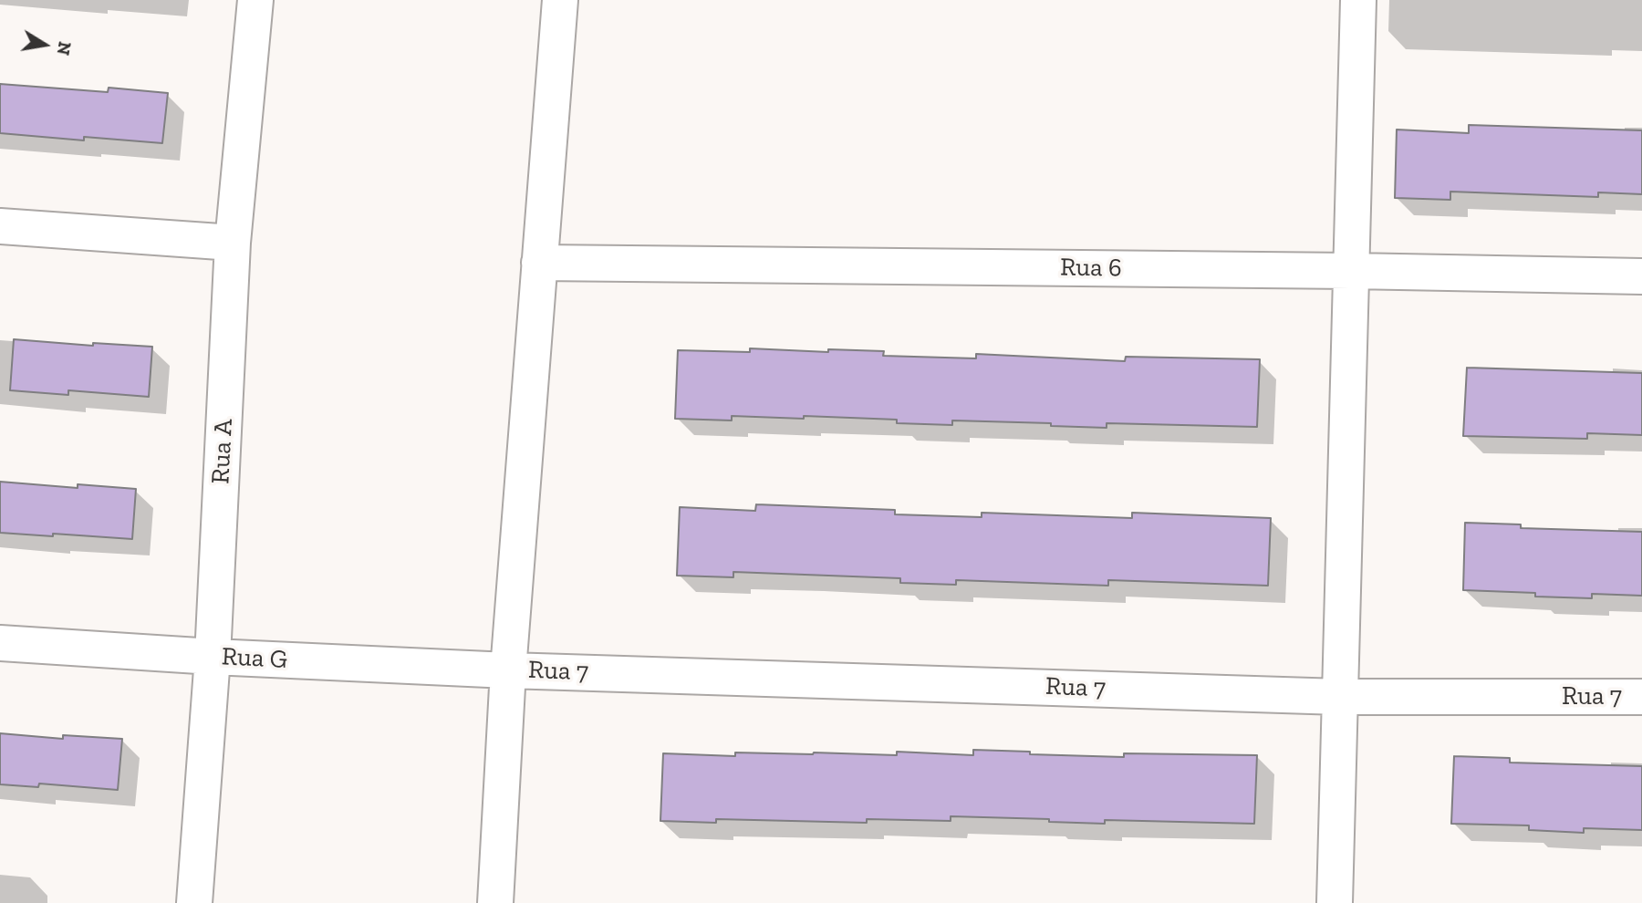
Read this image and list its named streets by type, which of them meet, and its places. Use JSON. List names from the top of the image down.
{
  "streets": {
    "street": [
      "Rua 6",
      "Rua A",
      "Rua G",
      "Rua 7"
    ]
  },
  "crossings": [
    ["Rua A", "Rua G"],
    ["Rua G", "Rua 7"]
  ],
  "north": "right"
}
